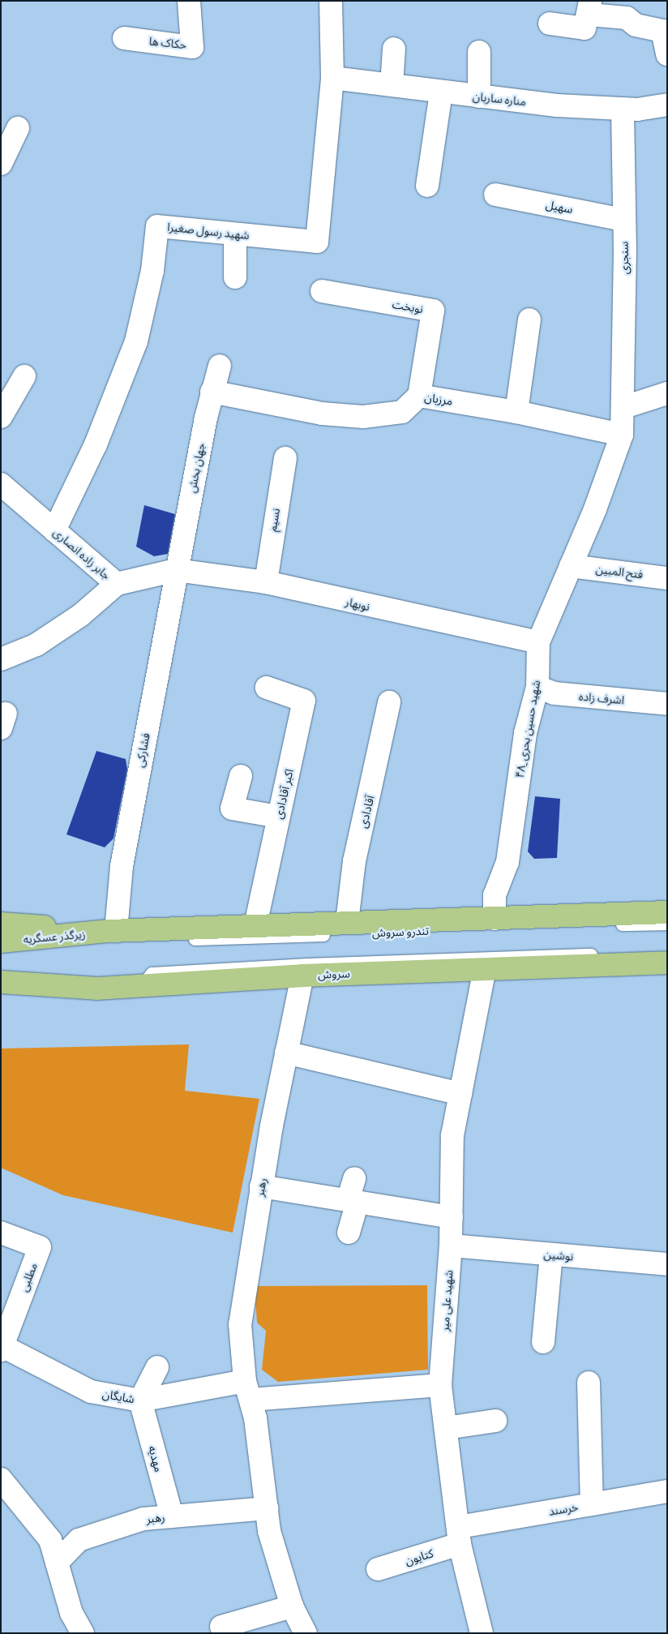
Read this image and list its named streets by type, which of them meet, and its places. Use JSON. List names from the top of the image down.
{
  "streets": {
    "main road": ["زیرگذر عسگریه", "سروش"],
    "street": [
      "حکاک ها",
      "مناره ساربان",
      "سهیل",
      "شهید رسول صغیرا",
      "سنجری",
      "نوبخت",
      "مرزبان",
      "جهان بخش",
      "نسیم",
      "جابر زاده انصاری",
      "فتح المبین",
      "نوبهار",
      "اشرف زاده",
      "۴۸_شهید حسین بحری",
      "فشارکی",
      "اکبر آقادادی",
      "آقادادی",
      "رهبر",
      "نوشین",
      "مطلبی",
      "شهید علی میر",
      "شایگان",
      "مهدیه",
      "خرسند",
      "کتایون"
    ],
    "lane": ["تندرو سروش"]
  },
  "crossings": [
    ["مناره ساربان", "شهید رسول صغیرا"],
    ["مناره ساربان", "سنجری"],
    ["سهیل", "سنجری"],
    ["شهید رسول صغیرا", "جابر زاده انصاری"],
    ["سنجری", "۴۸_شهید حسین بحری"],
    ["نوبخت", "مرزبان"],
    ["مرزبان", "جهان بخش"],
    ["مرزبان", "۴۸_شهید حسین بحری"],
    ["جهان بخش", "جابر زاده انصاری"],
    ["جهان بخش", "نوبهار"],
    ["جهان بخش", "فشارکی"],
    ["نسیم", "نوبهار"],
    ["جابر زاده انصاری", "نوبهار"],
    ["جابر زاده انصاری", "فشارکی"],
    ["فتح المبین", "۴۸_شهید حسین بحری"],
    ["نوبهار", "۴۸_شهید حسین بحری"],
    ["نوبهار", "فشارکی"],
    ["اشرف زاده", "۴۸_شهید حسین بحری"],
    ["فشارکی", "تندرو سروش"],
    ["فشارکی", "زیرگذر عسگریه"],
    ["تندرو سروش", "زیرگذر عسگریه"],
    ["سروش", "رهبر"],
    ["سروش", "شهید علی میر"],
    ["رهبر", "شایگان"],
    ["رهبر", "مهدیه"],
    ["نوشین", "شهید علی میر"],
    ["مطلبی", "شایگان"],
    ["شهید علی میر", "خرسند"],
    ["شهید علی میر", "کتایون"],
    ["شایگان", "مهدیه"],
    ["خرسند", "کتایون"]
  ]
}
